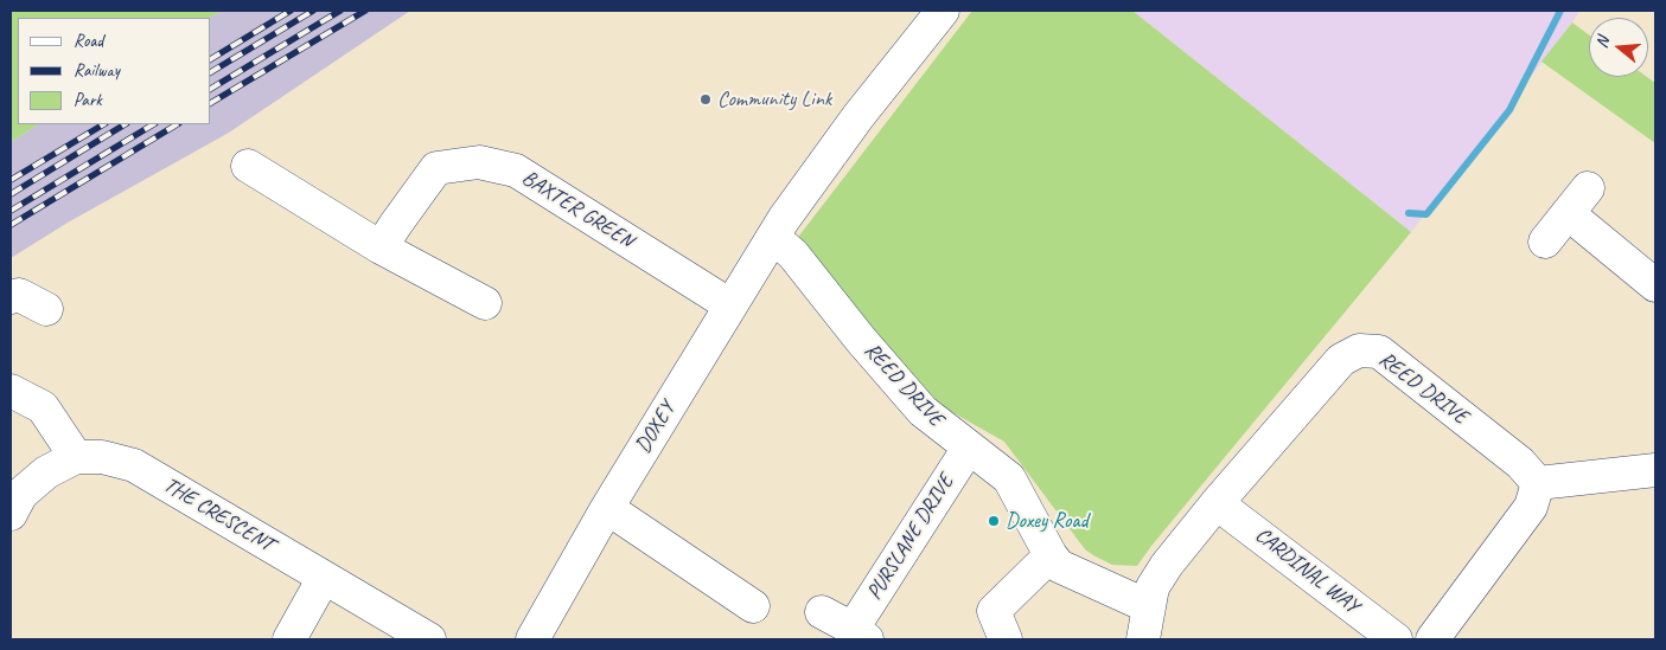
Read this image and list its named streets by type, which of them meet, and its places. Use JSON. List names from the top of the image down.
{
  "streets": {
    "street": [
      "BAXTER GREEN",
      "REED DRIVE",
      "DOXEY",
      "THE CRESCENT",
      "PURSLANE DRIVE",
      "CARDINAL WAY"
    ]
  },
  "crossings": [
    ["BAXTER GREEN", "DOXEY"],
    ["REED DRIVE", "DOXEY"],
    ["REED DRIVE", "PURSLANE DRIVE"],
    ["REED DRIVE", "CARDINAL WAY"]
  ],
  "places": ["Community Link", "Doxey Road"],
  "legend": ["Road", "Railway", "Park"],
  "north": "left"
}
